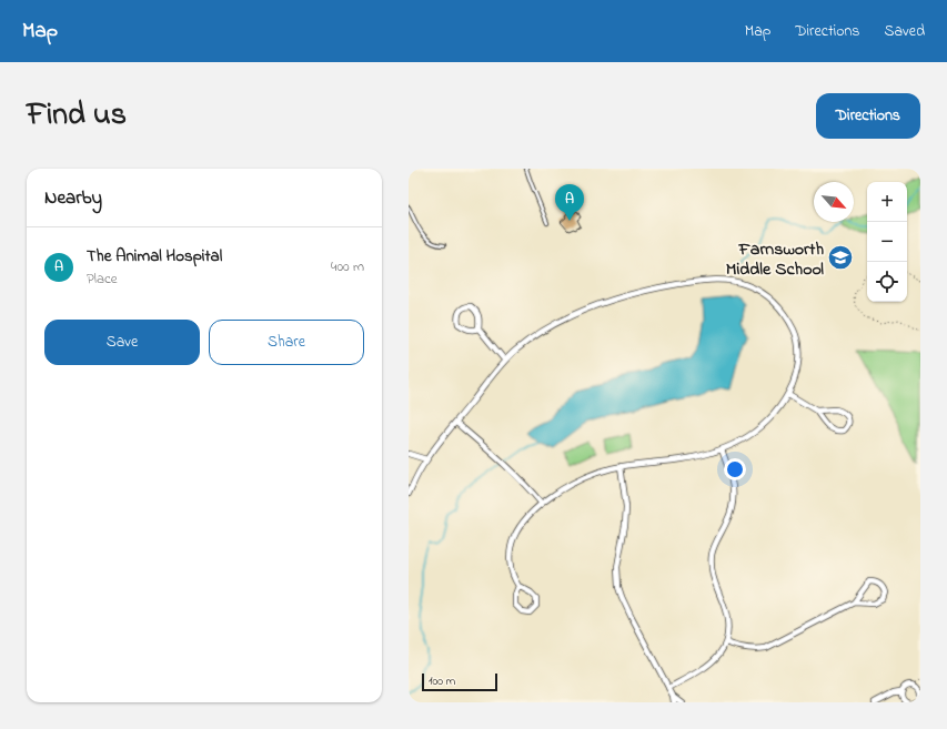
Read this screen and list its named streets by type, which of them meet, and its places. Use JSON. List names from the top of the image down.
{
  "places": {
    "school or university": ["Farnsworth Middle School"]
  },
  "scale_bar": "100 m",
  "north": "bottom right",
  "page": {
    "header": "Map",
    "nav": ["Map", "Directions", "Saved"],
    "title": "Find us",
    "buttons": [
      "Directions",
      ["Save", "Share"]
    ],
    "heading": "Nearby",
    "map_buttons": ["+", "−"],
    "pins": "A",
    "list": [
      {
        "mark": "A",
        "name": "The Animal Hospital",
        "note": "Place",
        "value": "400 m"
      }
    ],
    "scale": "100 m"
  }
}
